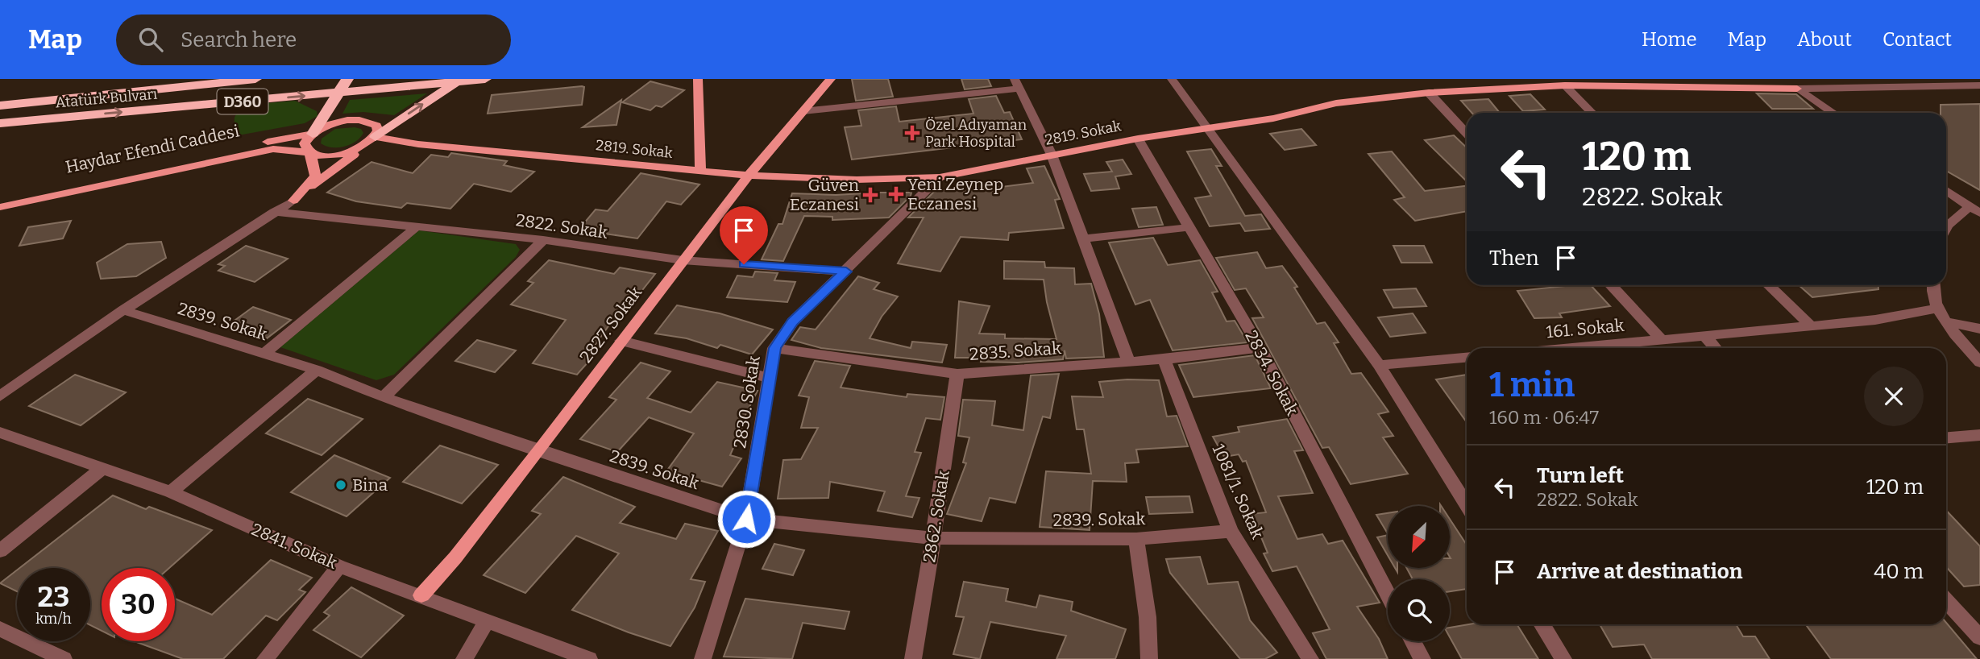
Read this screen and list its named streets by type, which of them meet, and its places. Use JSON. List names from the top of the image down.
{
  "streets": {
    "highway": ["Atatürk Bulvarı", "D360"],
    "main road": ["2819. Sokak", "Haydar Efendi Caddesi", "2827. Sokak"],
    "street": [
      "2822. Sokak",
      "2839. Sokak",
      "161. Sokak",
      "2835. Sokak",
      "2834. Sokak",
      "2830. Sokak",
      "1081/1. Sokak",
      "2862. Sokak",
      "2841. Sokak"
    ]
  },
  "crossings": [
    ["2819. Sokak", "Haydar Efendi Caddesi"],
    ["2819. Sokak", "2827. Sokak"],
    ["2819. Sokak", "2834. Sokak"],
    ["2819. Sokak", "2830. Sokak"],
    ["2822. Sokak", "2827. Sokak"],
    ["2822. Sokak", "2830. Sokak"],
    ["2839. Sokak", "2827. Sokak"],
    ["2839. Sokak", "2830. Sokak"],
    ["2839. Sokak", "1081/1. Sokak"],
    ["2839. Sokak", "2862. Sokak"],
    ["2827. Sokak", "2841. Sokak"],
    ["2835. Sokak", "2834. Sokak"],
    ["2835. Sokak", "2830. Sokak"],
    ["2835. Sokak", "1081/1. Sokak"],
    ["2835. Sokak", "2862. Sokak"]
  ],
  "places": {
    "health": ["Özel Adıyaman Park Hospital", "Yeni Zeynep Eczanesi", "Güven Eczanesi"],
    "other": ["Bina"]
  },
  "north": "bottom left",
  "page": {
    "header": "Map",
    "search": "Search here",
    "nav": [
      "Home",
      "Map",
      "About",
      "Contact"
    ],
    "turn": ["120 m", "2822. Sokak"],
    "then": "Then",
    "heading": ["1 min", "160 m · 06:47"],
    "list": [
      {
        "name": "Turn left",
        "note": "2822. Sokak",
        "value": "120 m"
      },
      {
        "name": "Arrive at destination",
        "value": "40 m"
      }
    ],
    "speed": "23 km/h",
    "limit": "30"
  }
}
